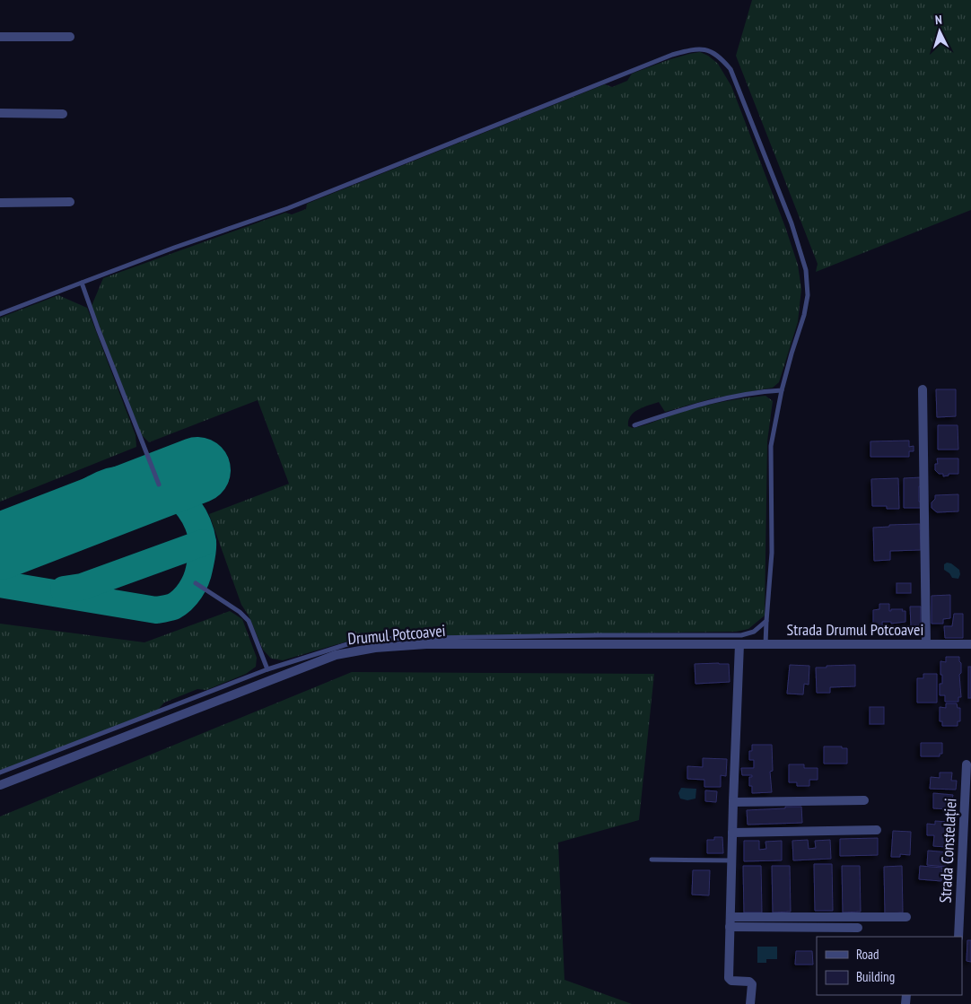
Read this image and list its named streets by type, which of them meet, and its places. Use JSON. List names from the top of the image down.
{
  "streets": {
    "street": ["Strada Drumul Potcoavei", "Drumul Potcoavei", "Strada Constelației"]
  },
  "crossings": [
    ["Strada Drumul Potcoavei", "Drumul Potcoavei"]
  ],
  "legend": ["Road", "Building"],
  "north": "top"
}
